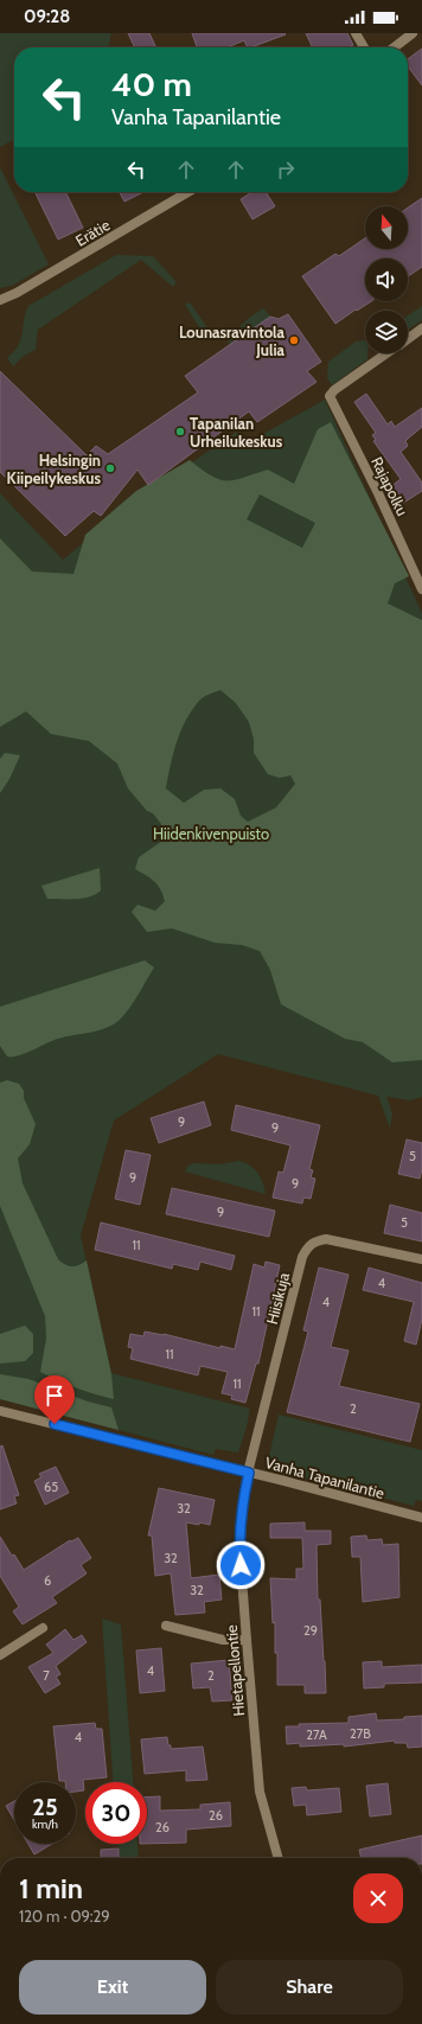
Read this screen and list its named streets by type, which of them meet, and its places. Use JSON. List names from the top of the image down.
{
  "streets": {
    "street": [
      "Erätie",
      "Rajapolku",
      "Hiisikuja",
      "Vanha Tapanilantie",
      "Hietapellontie"
    ]
  },
  "crossings": [
    ["Hiisikuja", "Vanha Tapanilantie"],
    ["Hiisikuja", "Hietapellontie"],
    ["Vanha Tapanilantie", "Hietapellontie"]
  ],
  "parks": ["Hiidenkivenpuisto"],
  "places": ["Lounasravintola Julia", "Tapanilan Urheilukeskus", "Helsingin Kiipeilykeskus"],
  "house_numbers": [
    "9",
    "9",
    "5",
    "9",
    "9",
    "9",
    "5",
    "11",
    "4",
    "4",
    "11",
    "11",
    "11",
    "2",
    "65",
    "32",
    "32",
    "6",
    "32",
    "29",
    "4",
    "7",
    "2",
    "27B",
    "27A",
    "4",
    "26",
    "26"
  ],
  "north": "top",
  "page": {
    "status": "09:28",
    "turn": ["40 m", "Vanha Tapanilantie"],
    "speed": "25 km/h",
    "limit": "30",
    "heading": ["1 min", "120 m · 09:29"],
    "buttons": ["Exit", "Share"]
  }
}
